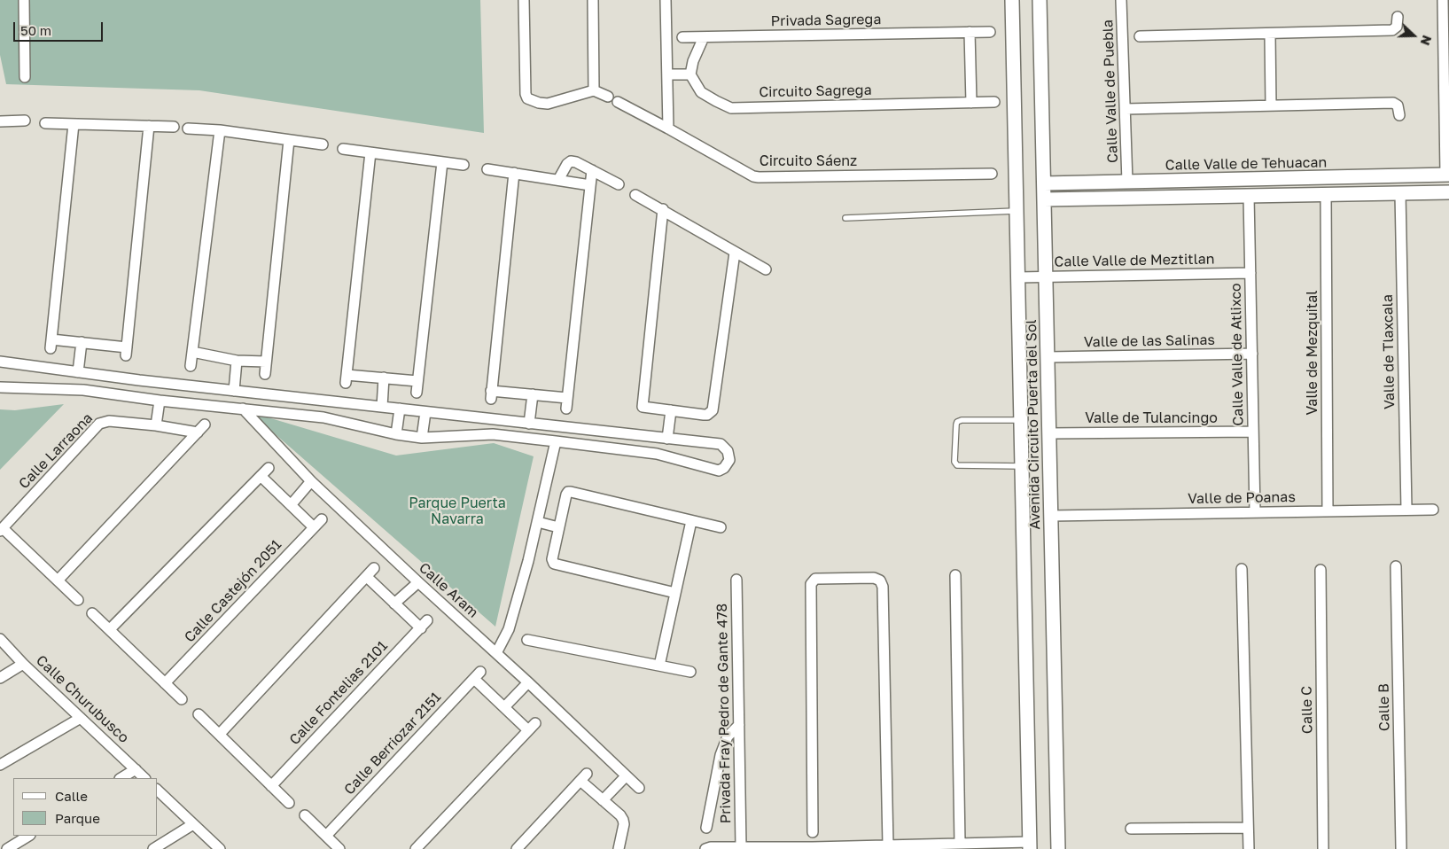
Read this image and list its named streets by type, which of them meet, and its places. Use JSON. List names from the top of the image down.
{
  "streets": {
    "street": [
      "Privada Sagrega",
      "Circuito Sagrega",
      "Calle Valle de Puebla",
      "Circuito Sáenz",
      "Calle Valle de Tehuacan",
      "Calle Valle de Meztitlan",
      "Valle de las Salinas",
      "Valle de Tlaxcala",
      "Valle de Mezquital",
      "Calle Valle de Atlixco",
      "Valle de Tulancingo",
      "Avenida Circuito Puerta del Sol",
      "Calle Larraona",
      "Valle de Poanas",
      "Calle Aram",
      "Calle Castejón 2051",
      "Calle Fontelias 2101",
      "Calle Churubusco",
      "Calle B",
      "Calle C",
      "Privada Fray Pedro de Gante 478",
      "Calle Berriozar 2151"
    ]
  },
  "crossings": [
    ["Calle Valle de Puebla", "Calle Valle de Tehuacan"],
    ["Calle Valle de Tehuacan", "Avenida Circuito Puerta del Sol"],
    ["Calle Valle de Meztitlan", "Calle Valle de Atlixco"],
    ["Calle Valle de Meztitlan", "Avenida Circuito Puerta del Sol"],
    ["Valle de las Salinas", "Calle Valle de Atlixco"],
    ["Valle de las Salinas", "Avenida Circuito Puerta del Sol"],
    ["Valle de Tlaxcala", "Valle de Poanas"],
    ["Valle de Mezquital", "Valle de Poanas"],
    ["Calle Valle de Atlixco", "Valle de Tulancingo"],
    ["Calle Valle de Atlixco", "Valle de Poanas"],
    ["Valle de Tulancingo", "Avenida Circuito Puerta del Sol"],
    ["Avenida Circuito Puerta del Sol", "Valle de Poanas"]
  ],
  "parks": ["Parque Puerta Navarra"],
  "legend": ["Calle", "Parque"],
  "scale_bar": "50 m",
  "north": "right"
}
